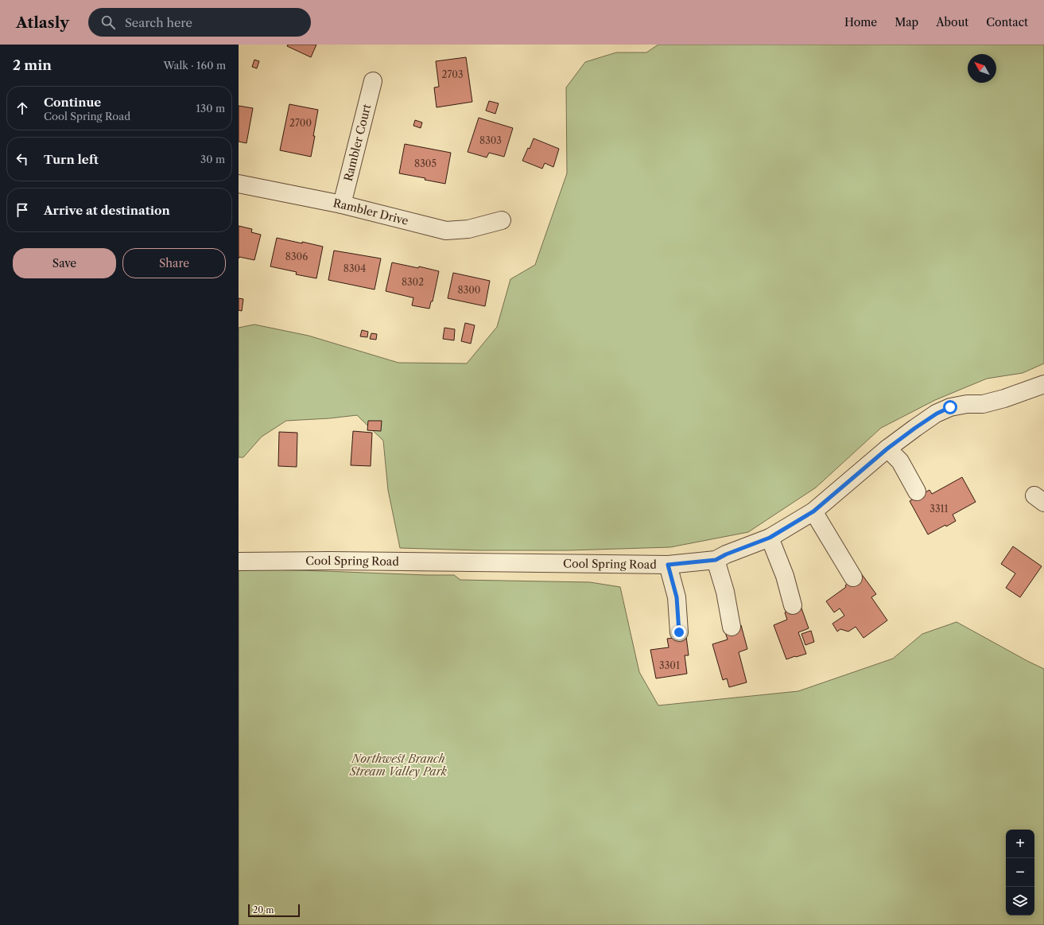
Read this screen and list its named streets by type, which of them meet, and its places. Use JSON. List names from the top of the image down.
{
  "streets": {
    "street": ["Rambler Court", "Rambler Drive", "Cool Spring Road"]
  },
  "crossings": [
    ["Rambler Court", "Rambler Drive"]
  ],
  "parks": ["Northwest Branch Stream Valley Park"],
  "house_numbers": [
    "2703",
    "2700",
    "8303",
    "8305",
    "8306",
    "8304",
    "8302",
    "8300",
    "3311",
    "3301"
  ],
  "scale_bar": "20 m",
  "north": "top left",
  "page": {
    "header": "Atlasly",
    "search": "Search here",
    "nav": [
      "Home",
      "Map",
      "About",
      "Contact"
    ],
    "heading": ["2 min", "Walk · 160 m"],
    "list": [
      ["Continue", "Cool Spring Road", "130 m"],
      ["Turn left", "30 m"],
      "Arrive at destination"
    ],
    "buttons": ["Save", "Share"],
    "map_buttons": ["+", "−"],
    "scale": "20 m"
  }
}
